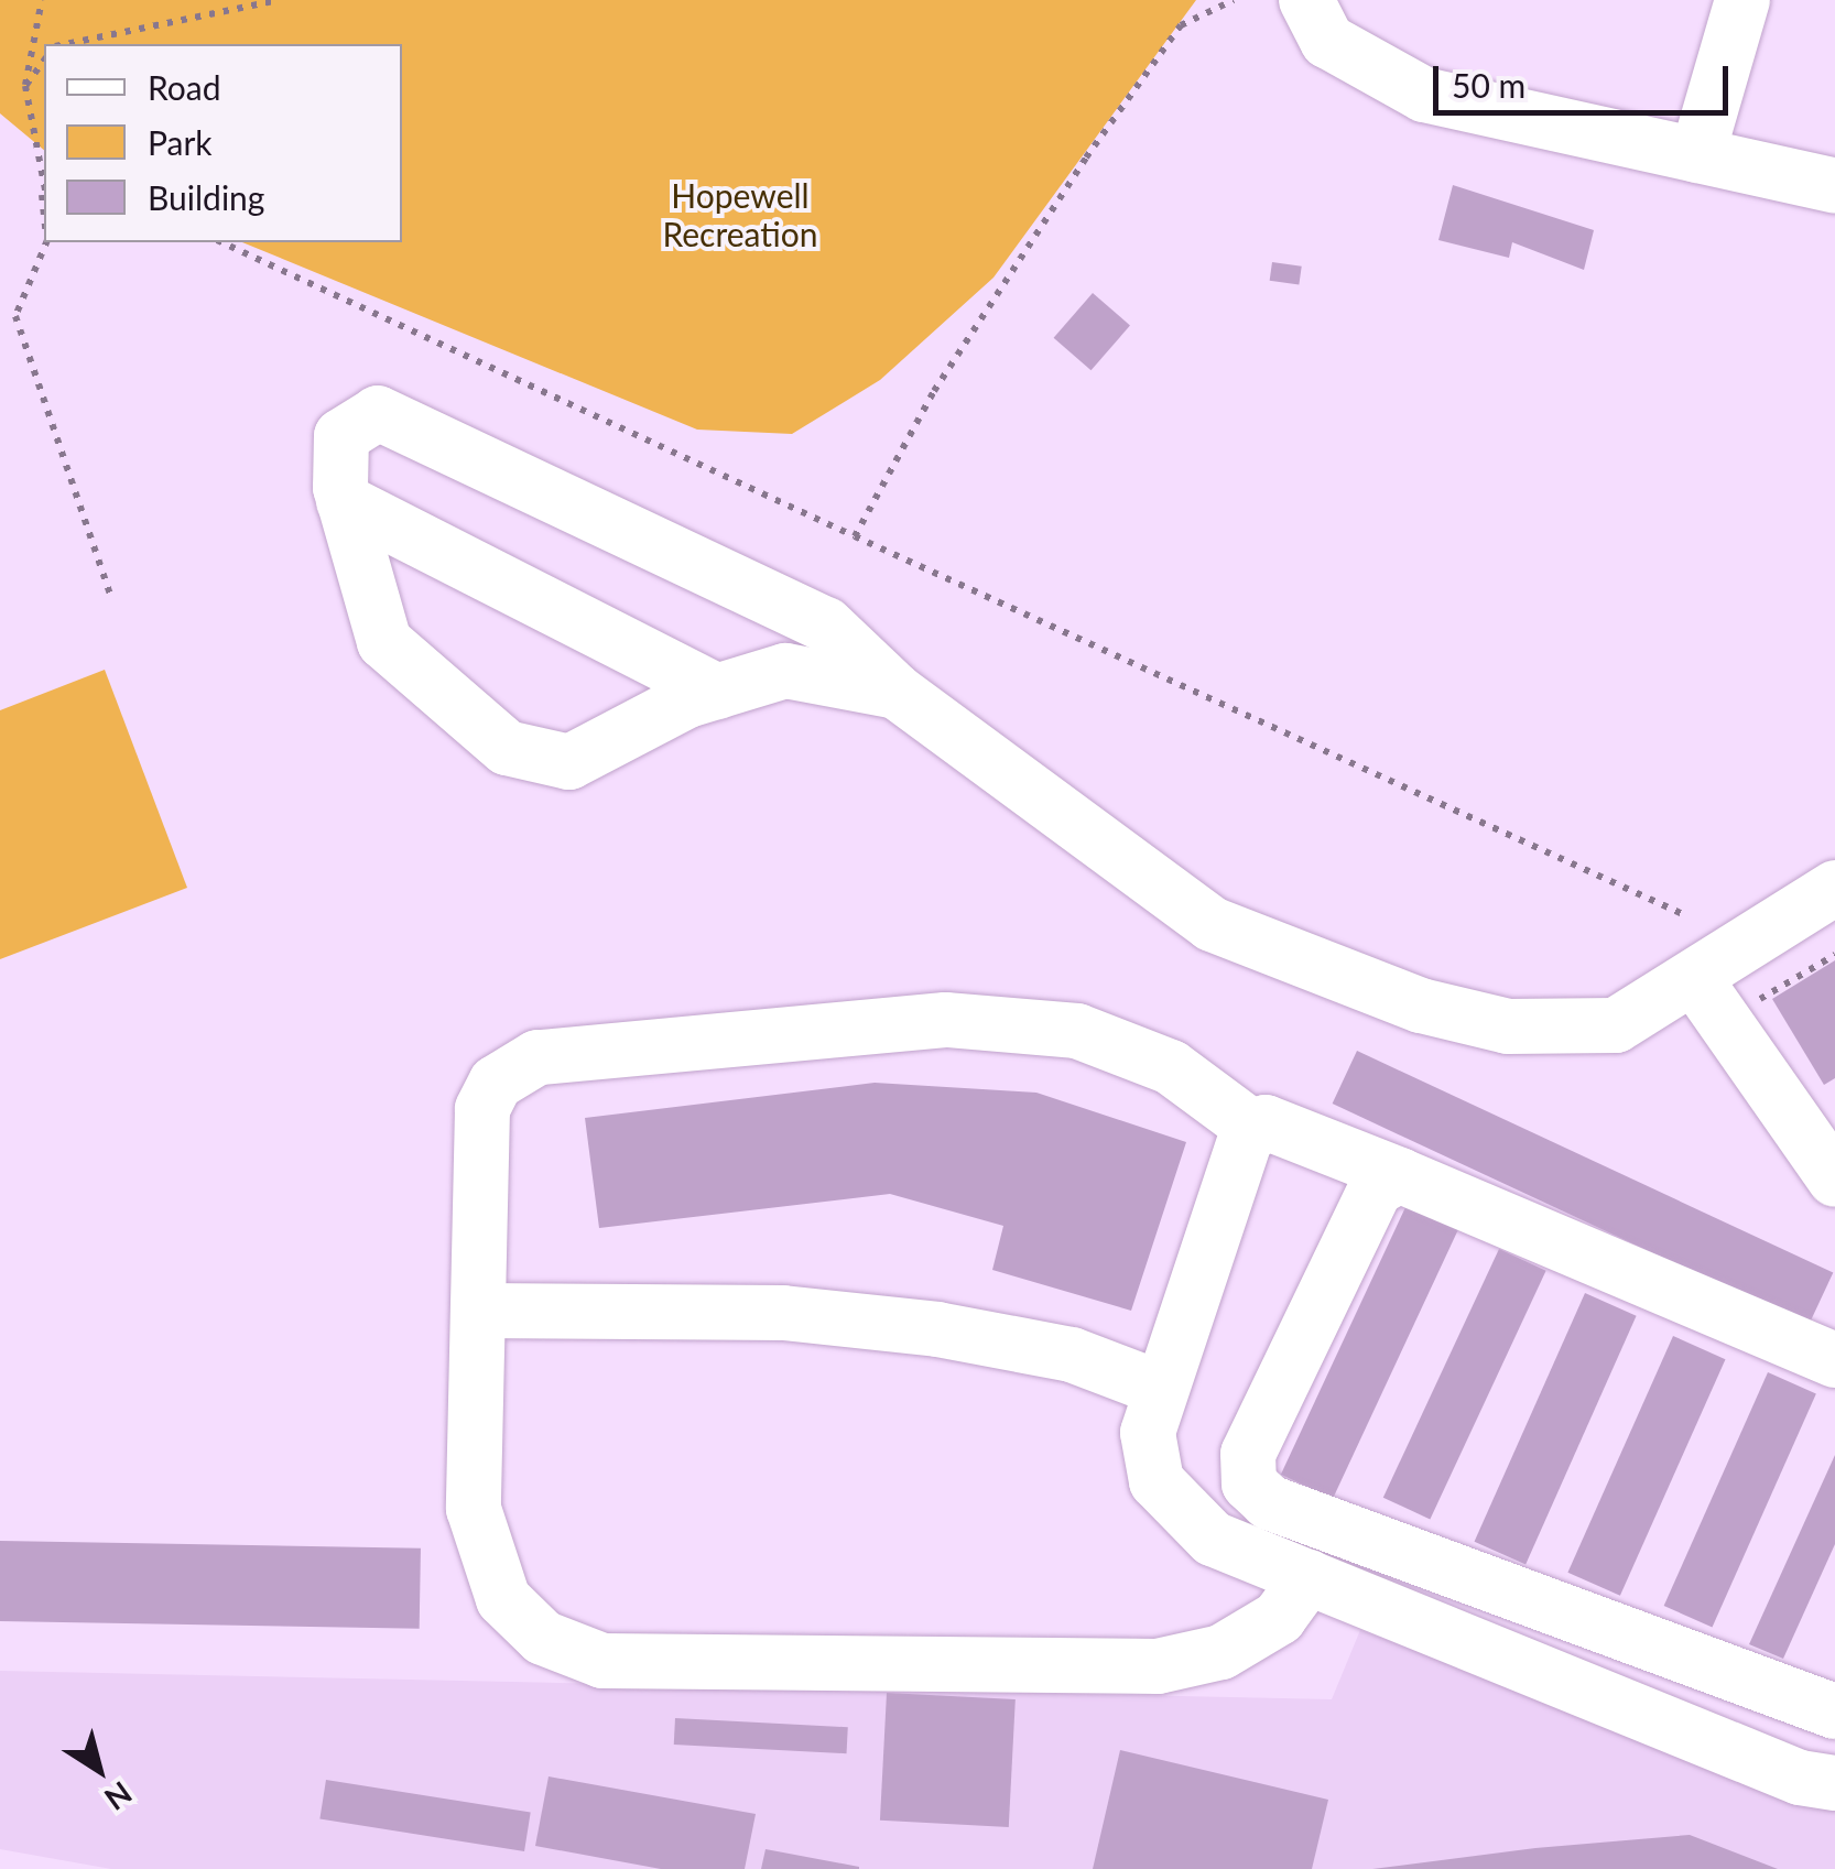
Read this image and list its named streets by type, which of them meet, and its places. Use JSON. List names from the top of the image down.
{
  "parks": ["Hopewell Recreation"],
  "legend": ["Road", "Park", "Building"],
  "scale_bar": "50 m",
  "north": "bottom right"
}
